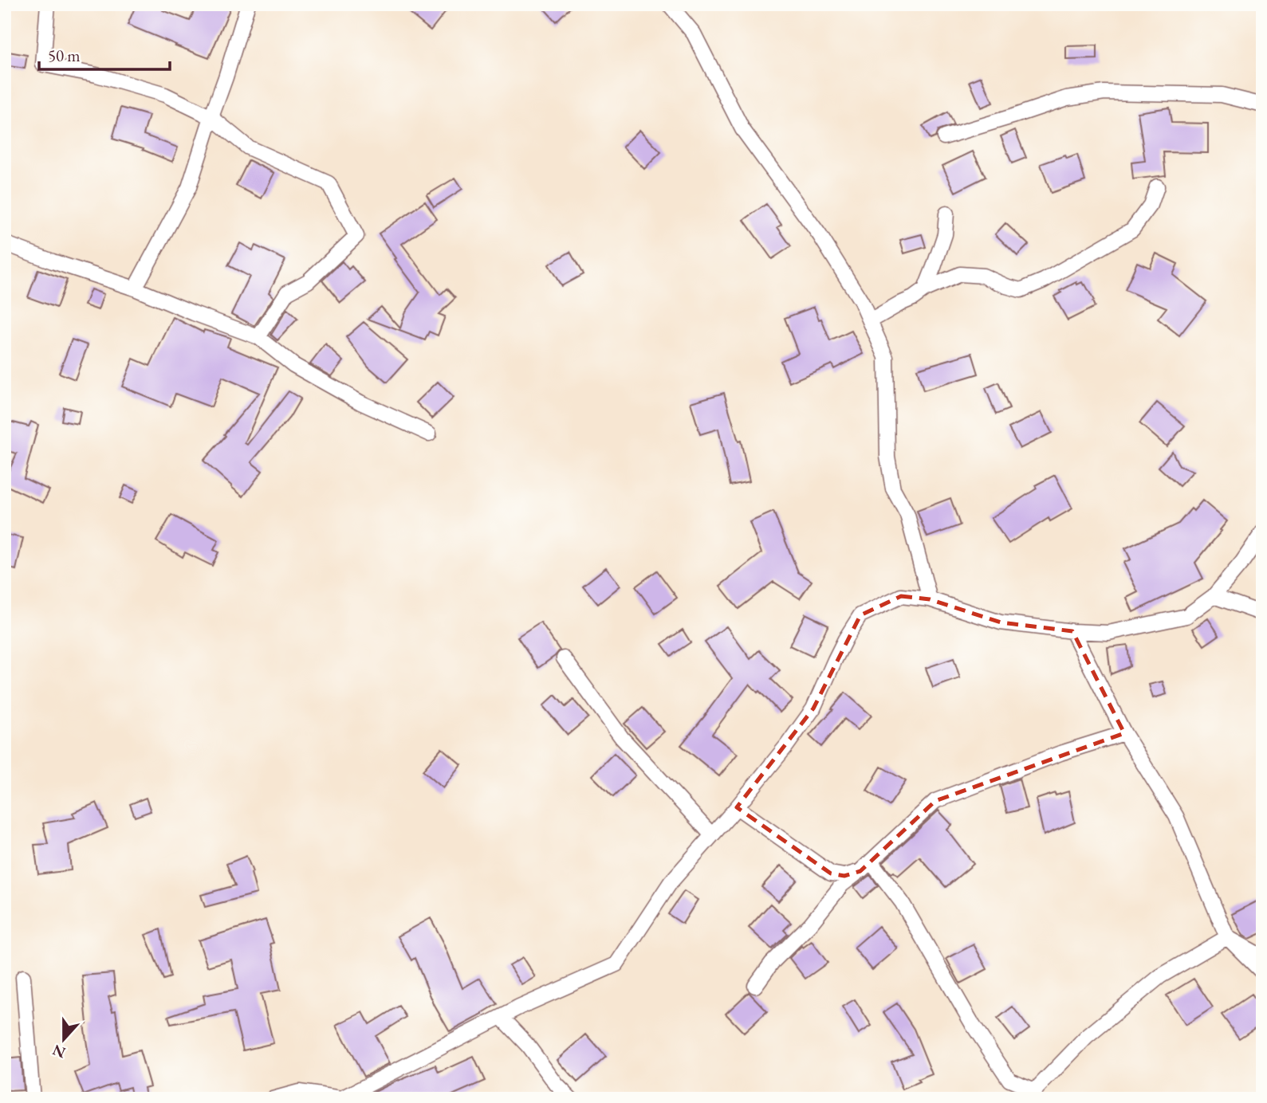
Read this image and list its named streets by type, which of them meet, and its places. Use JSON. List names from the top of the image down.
{
  "scale_bar": "50 m",
  "north": "bottom"
}
